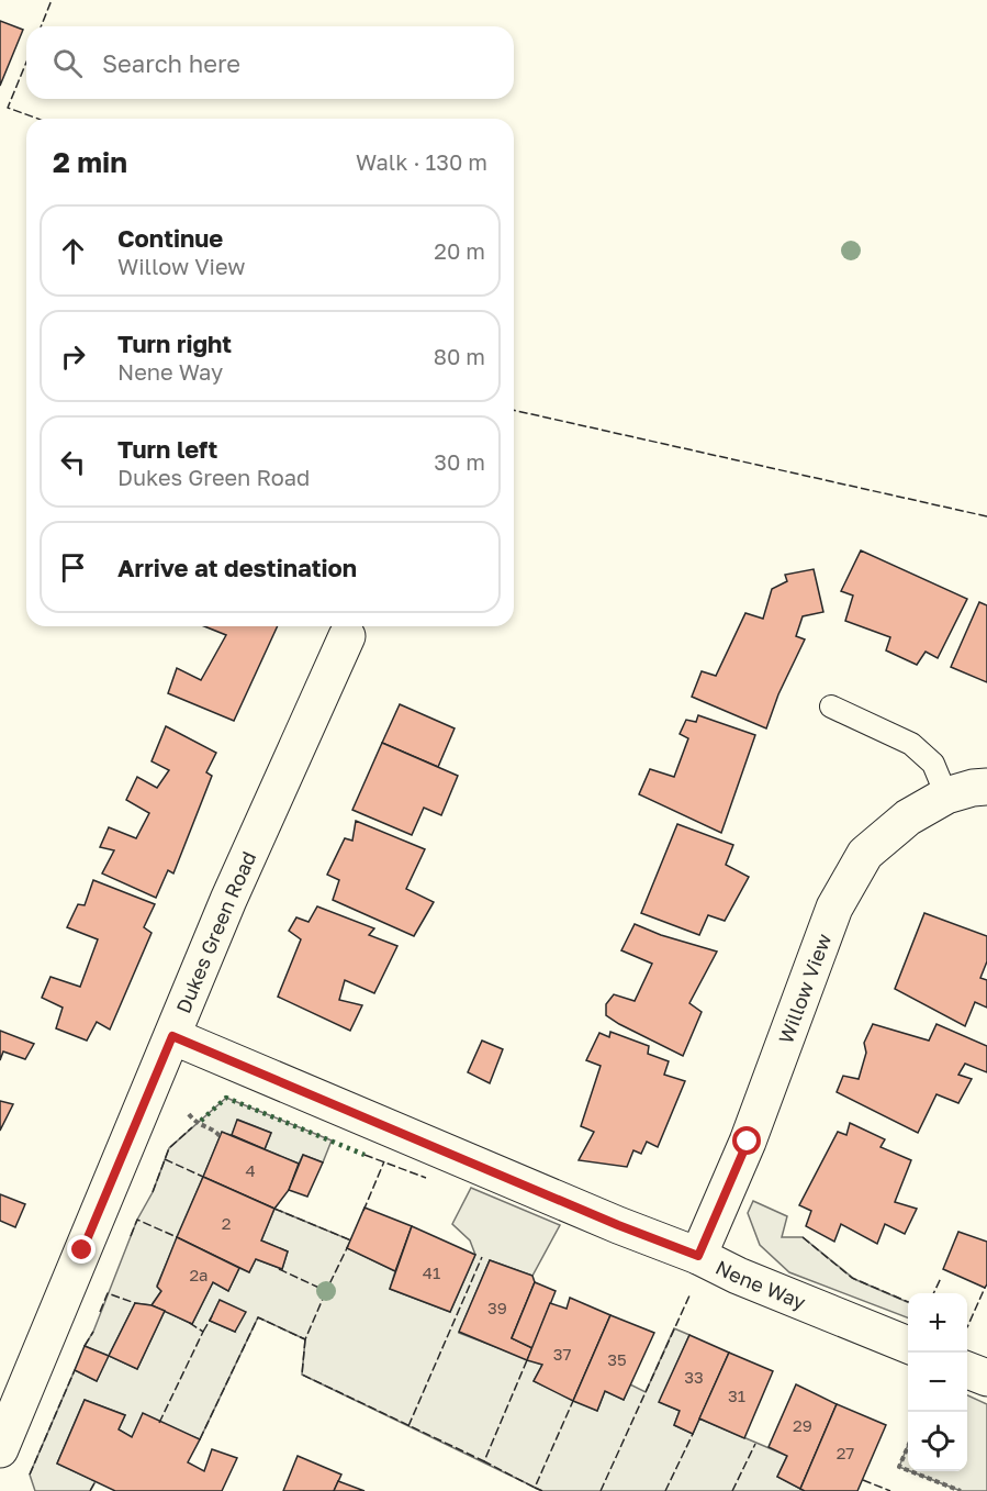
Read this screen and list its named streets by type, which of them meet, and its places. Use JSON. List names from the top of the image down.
{
  "streets": {
    "street": ["Dukes Green Road", "Willow View", "Nene Way"]
  },
  "crossings": [
    ["Dukes Green Road", "Nene Way"],
    ["Willow View", "Nene Way"]
  ],
  "house_numbers": [
    "4",
    "2",
    "41",
    "2a",
    "39",
    "37",
    "35",
    "33",
    "31",
    "29",
    "27"
  ],
  "page": {
    "search": "Search here",
    "heading": ["2 min", "Walk · 130 m"],
    "list": [
      ["Continue", "Willow View", "20 m"],
      ["Turn right", "Nene Way", "80 m"],
      ["Turn left", "Dukes Green Road", "30 m"],
      "Arrive at destination"
    ],
    "map_buttons": ["+", "−"]
  }
}
